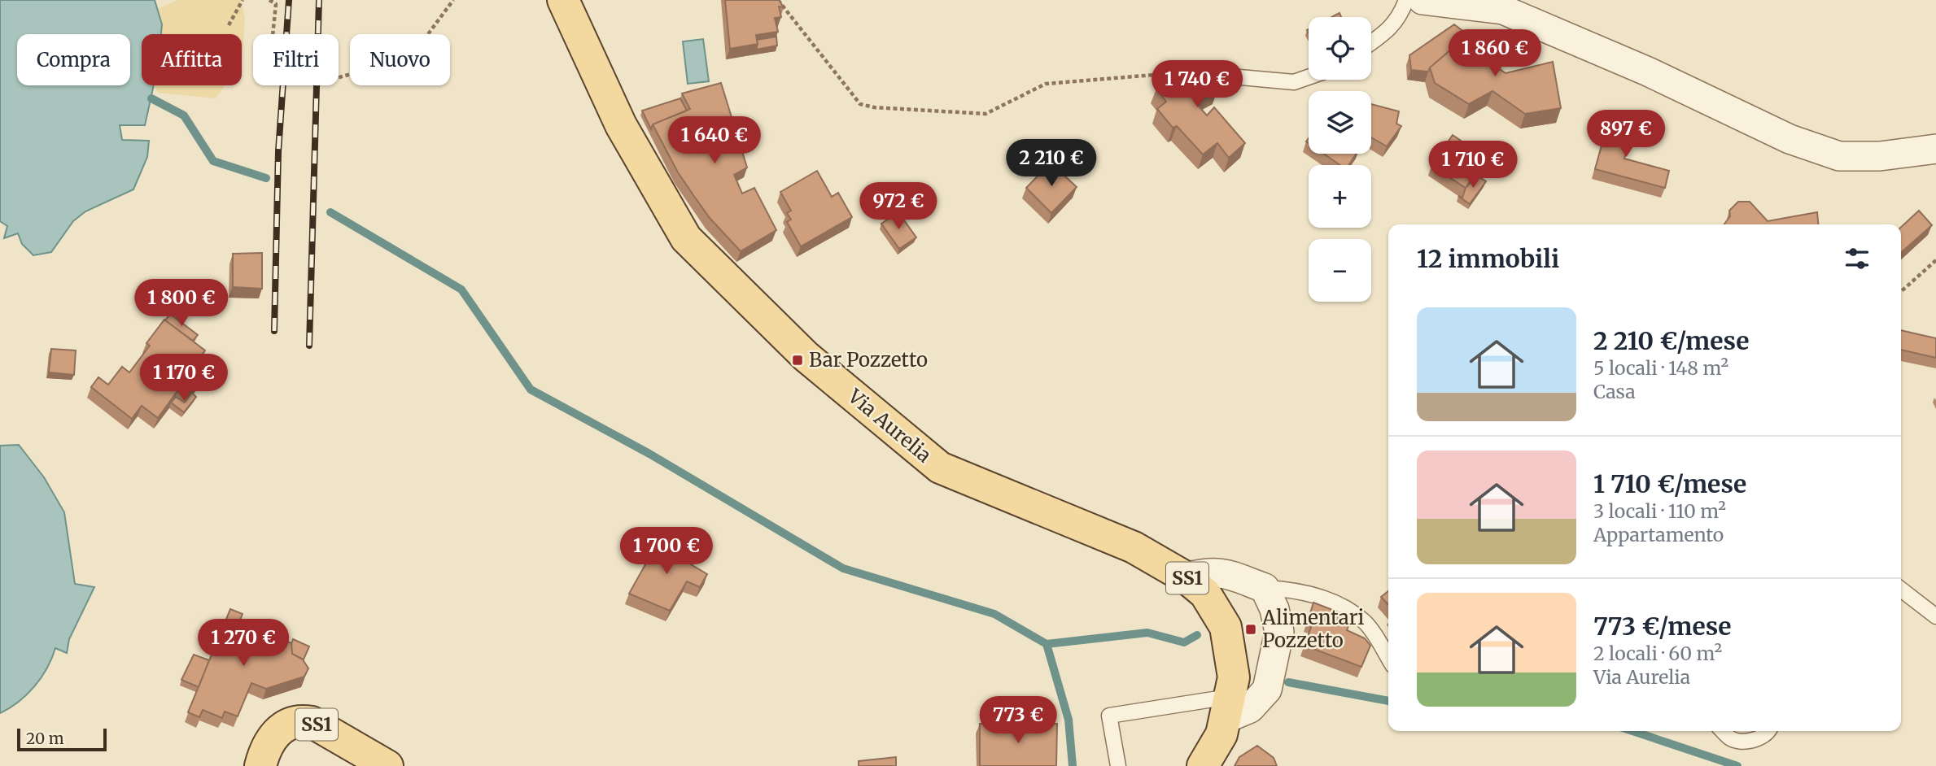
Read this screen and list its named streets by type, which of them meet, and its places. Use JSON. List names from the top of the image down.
{
  "streets": {
    "main road": ["Via Aurelia", "SS1"]
  },
  "places": {
    "transit": ["Bar Pozzetto", "Alimentari Pozzetto"]
  },
  "scale_bar": "20 m",
  "page": {
    "map_buttons": ["+", "−"],
    "price": [
      "1 860 €",
      "1 740 €",
      "897 €",
      "1 640 €",
      "2 210 €",
      "1 710 €",
      "972 €",
      "1 800 €",
      "1 170 €",
      "1 700 €",
      "1 270 €",
      "773 €"
    ],
    "chip": [
      "Compra",
      "Affitta",
      "Filtri",
      "Nuovo"
    ],
    "heading": "12 immobili",
    "list": [
      {
        "name": "2 210 €/mese",
        "note": "5 locali · 148 m² · Casa"
      },
      {
        "name": "1 710 €/mese",
        "note": "3 locali · 110 m² · Appartamento"
      },
      {
        "name": "773 €/mese",
        "note": "2 locali · 60 m² · Via Aurelia"
      }
    ],
    "scale": "20 m"
  }
}
